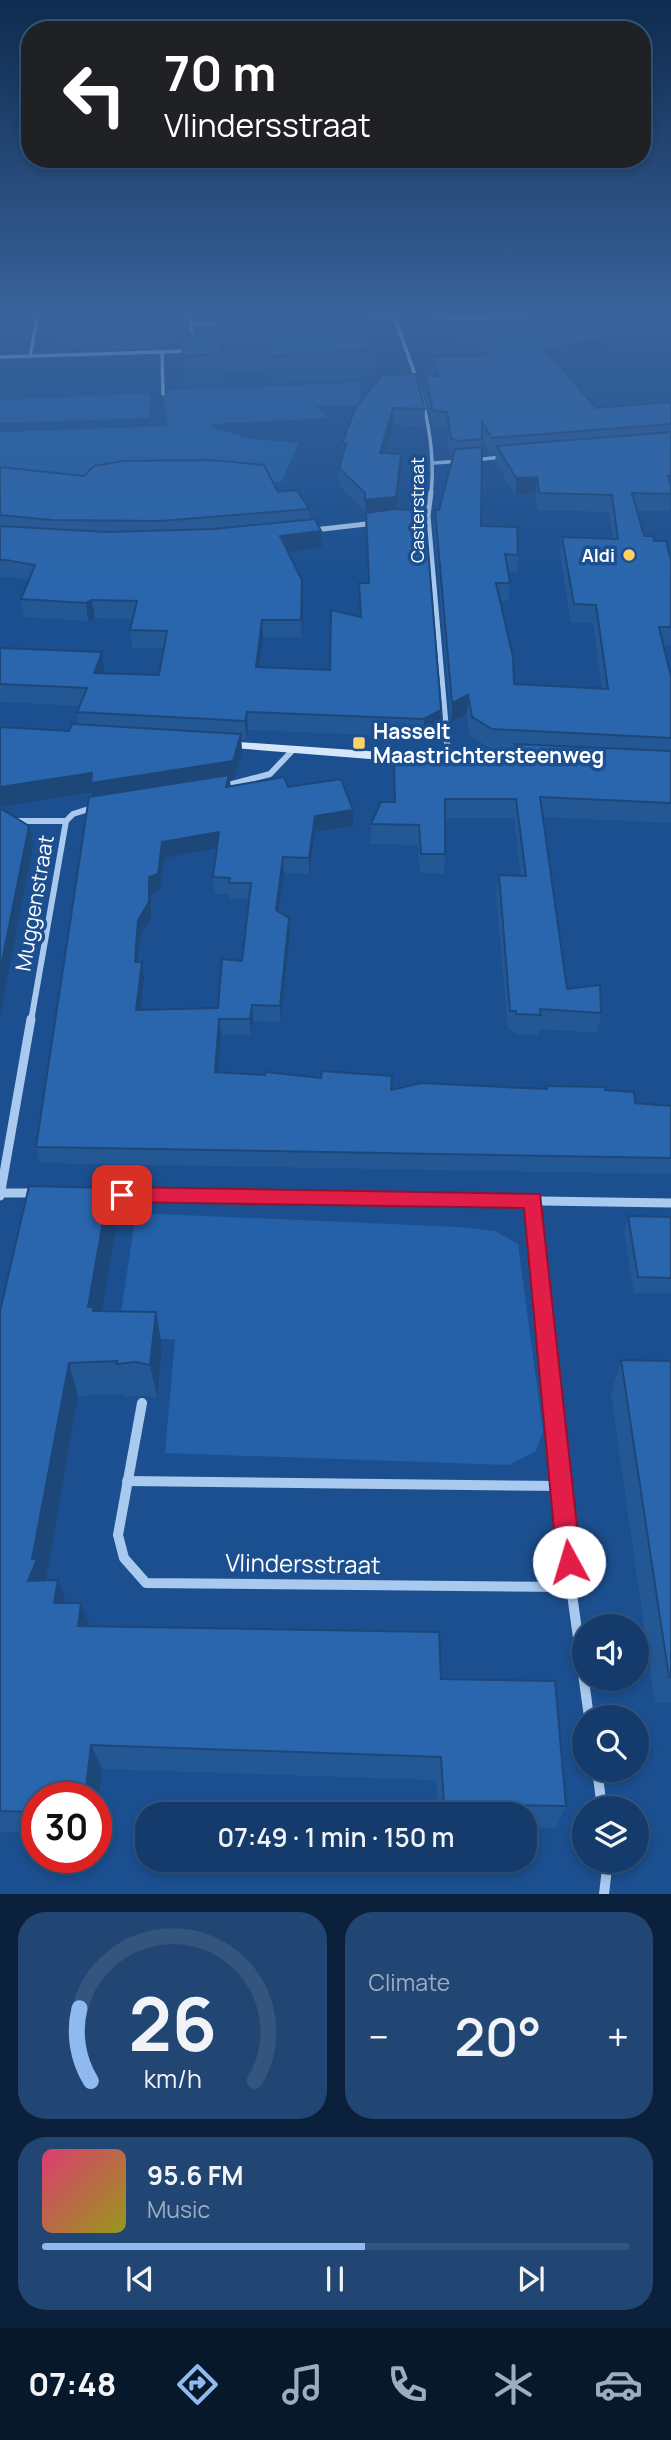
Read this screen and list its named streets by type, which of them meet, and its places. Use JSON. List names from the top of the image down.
{
  "streets": {
    "street": ["Casterstraat", "Muggenstraat", "Vlindersstraat"]
  },
  "places": {
    "other": ["Aldi"],
    "transit": ["Hasselt Maastrichtersteenweg"]
  },
  "page": {
    "turn": ["70 m", "Vlindersstraat"],
    "limit": "30",
    "trip": "07:49 · 1 min · 150 m",
    "tile": "Climate",
    "heat": ["−", "20°", "+"],
    "song": ["95.6 FM", "Music"],
    "tabs": "07:48",
    "gauge": ["26", "km/h"]
  }
}
